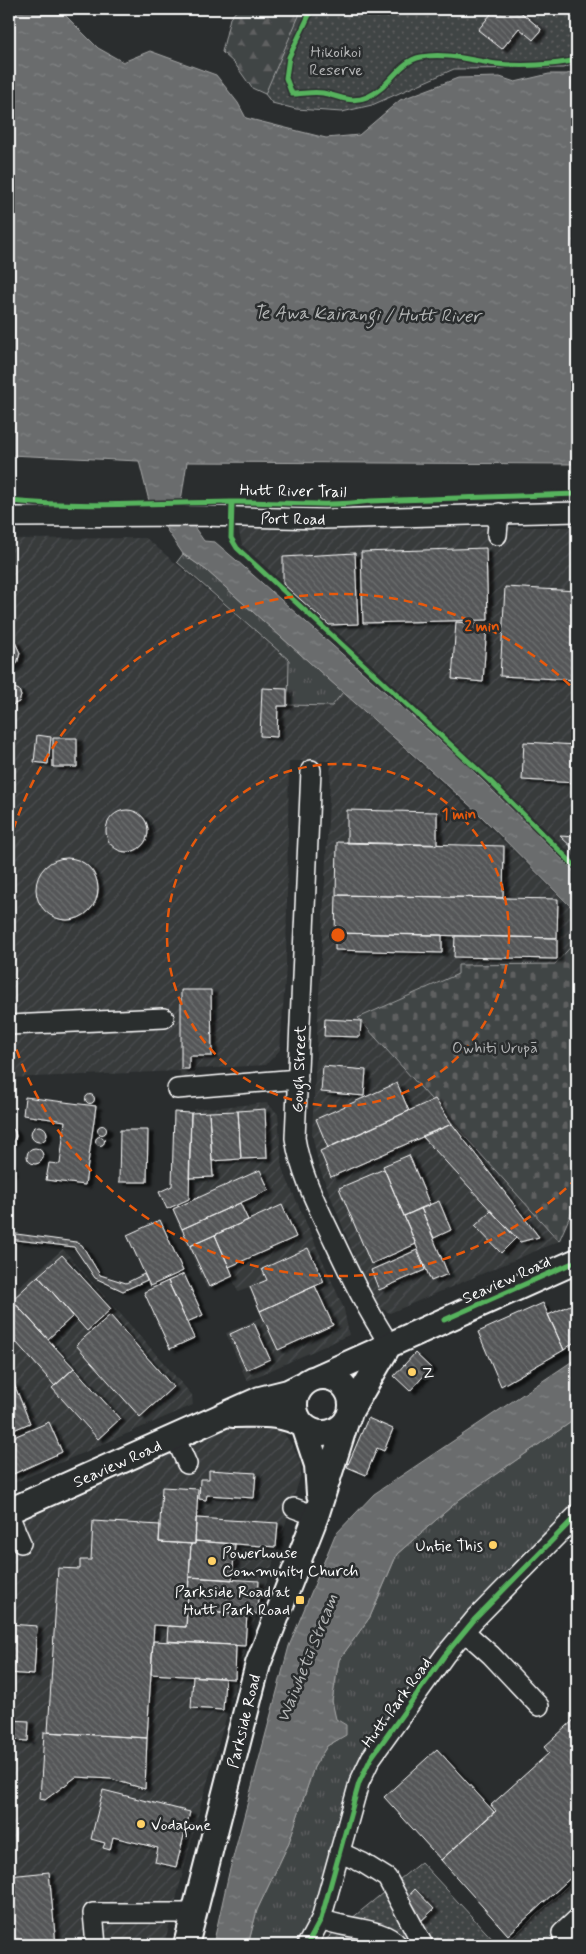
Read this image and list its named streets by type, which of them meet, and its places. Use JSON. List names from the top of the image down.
{
  "streets": {
    "main road": ["Seaview Road", "Parkside Road"],
    "street": ["Port Road", "Gough Street", "Hutt Park Road"],
    "cycle path": ["Hutt River Trail"]
  },
  "crossings": [
    ["Gough Street", "Seaview Road"],
    ["Seaview Road", "Parkside Road"]
  ],
  "water": ["Te Awa Kairangi / Hutt River", "Waiwhetū Stream"],
  "parks": ["Hikoikoi Reserve", "Owhiti Urupā"],
  "places": {
    "other": [
      "Z",
      "Untie This",
      "Powerhouse Community Church",
      "Vodafone"
    ],
    "transit": ["Parkside Road at Hutt Park Road"]
  },
  "rings": ["2 min", "1 min"]
}
